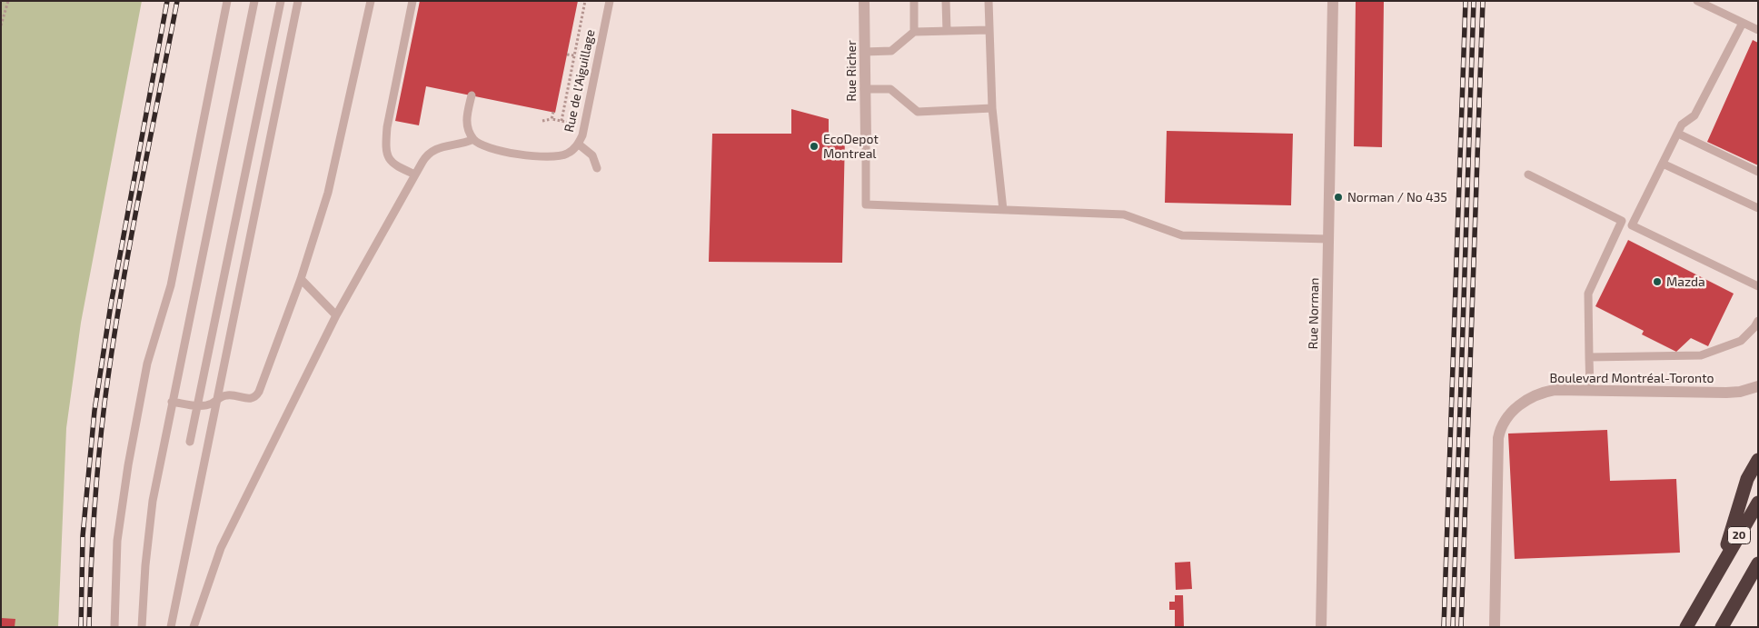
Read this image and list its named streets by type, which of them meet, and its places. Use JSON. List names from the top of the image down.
{
  "streets": {
    "highway": ["20"],
    "street": ["Rue Richer", "Rue Norman", "Boulevard Montréal-Toronto"],
    "lane": ["Rue de l'Aiguillage"]
  },
  "places": ["EcoDepot Montreal", "Norman / No 435", "Mazda"]
}
